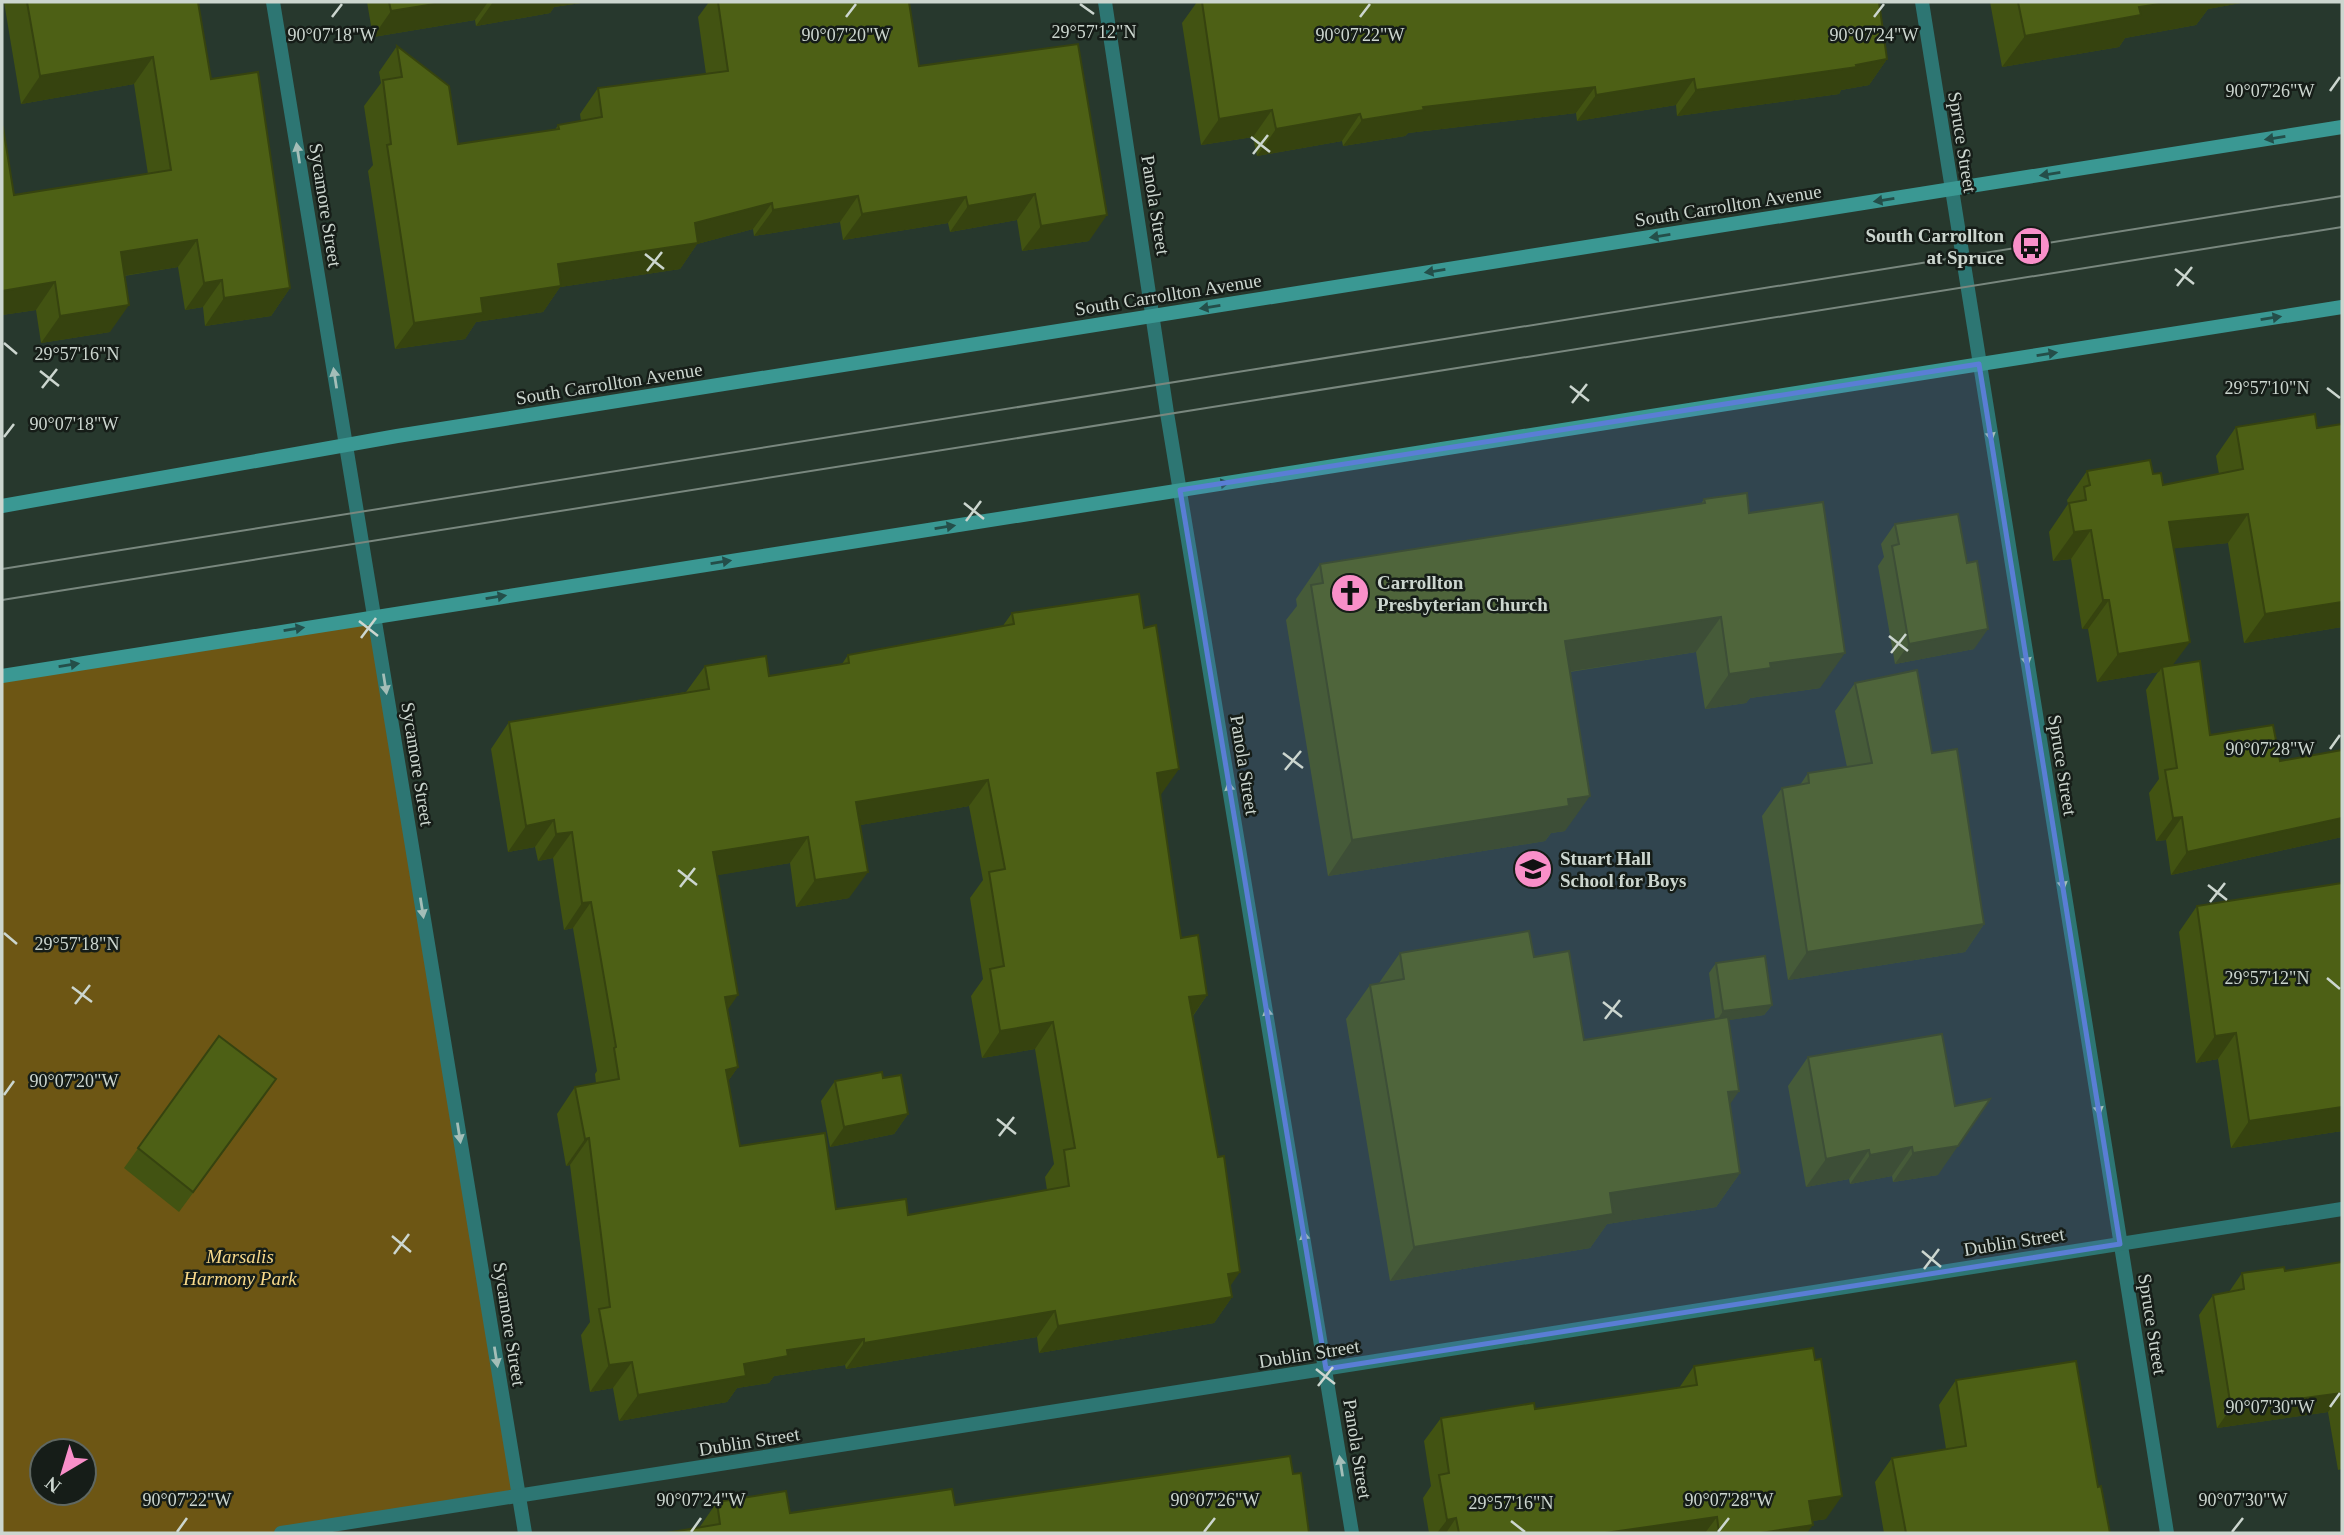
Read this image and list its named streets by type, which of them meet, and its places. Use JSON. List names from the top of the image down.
{
  "streets": {
    "main road": ["South Carrollton Avenue"],
    "street": [
      "Spruce Street",
      "Sycamore Street",
      "Panola Street",
      "Dublin Street"
    ]
  },
  "crossings": [
    ["Spruce Street", "South Carrollton Avenue"],
    ["Spruce Street", "Dublin Street"],
    ["Sycamore Street", "South Carrollton Avenue"],
    ["Sycamore Street", "Dublin Street"],
    ["Panola Street", "South Carrollton Avenue"],
    ["Panola Street", "Dublin Street"]
  ],
  "one_way": ["Spruce Street", "Panola Street", "South Carrollton Avenue"],
  "parks": ["Marsalis Harmony Park"],
  "places": {
    "bus stop": ["South Carrollton at Spruce"],
    "church": ["Carrollton Presbyterian Church"],
    "school or university": ["Stuart Hall School for Boys"]
  },
  "north": "bottom left",
  "coordinates": [
    "29°57'12\"N",
    "90°07'18\"W",
    "90°07'20\"W",
    "90°07'22\"W",
    "90°07'24\"W",
    "90°07'26\"W",
    "29°57'16\"N",
    "29°57'10\"N",
    "90°07'28\"W",
    "29°57'18\"N",
    "90°07'30\"W"
  ]
}
